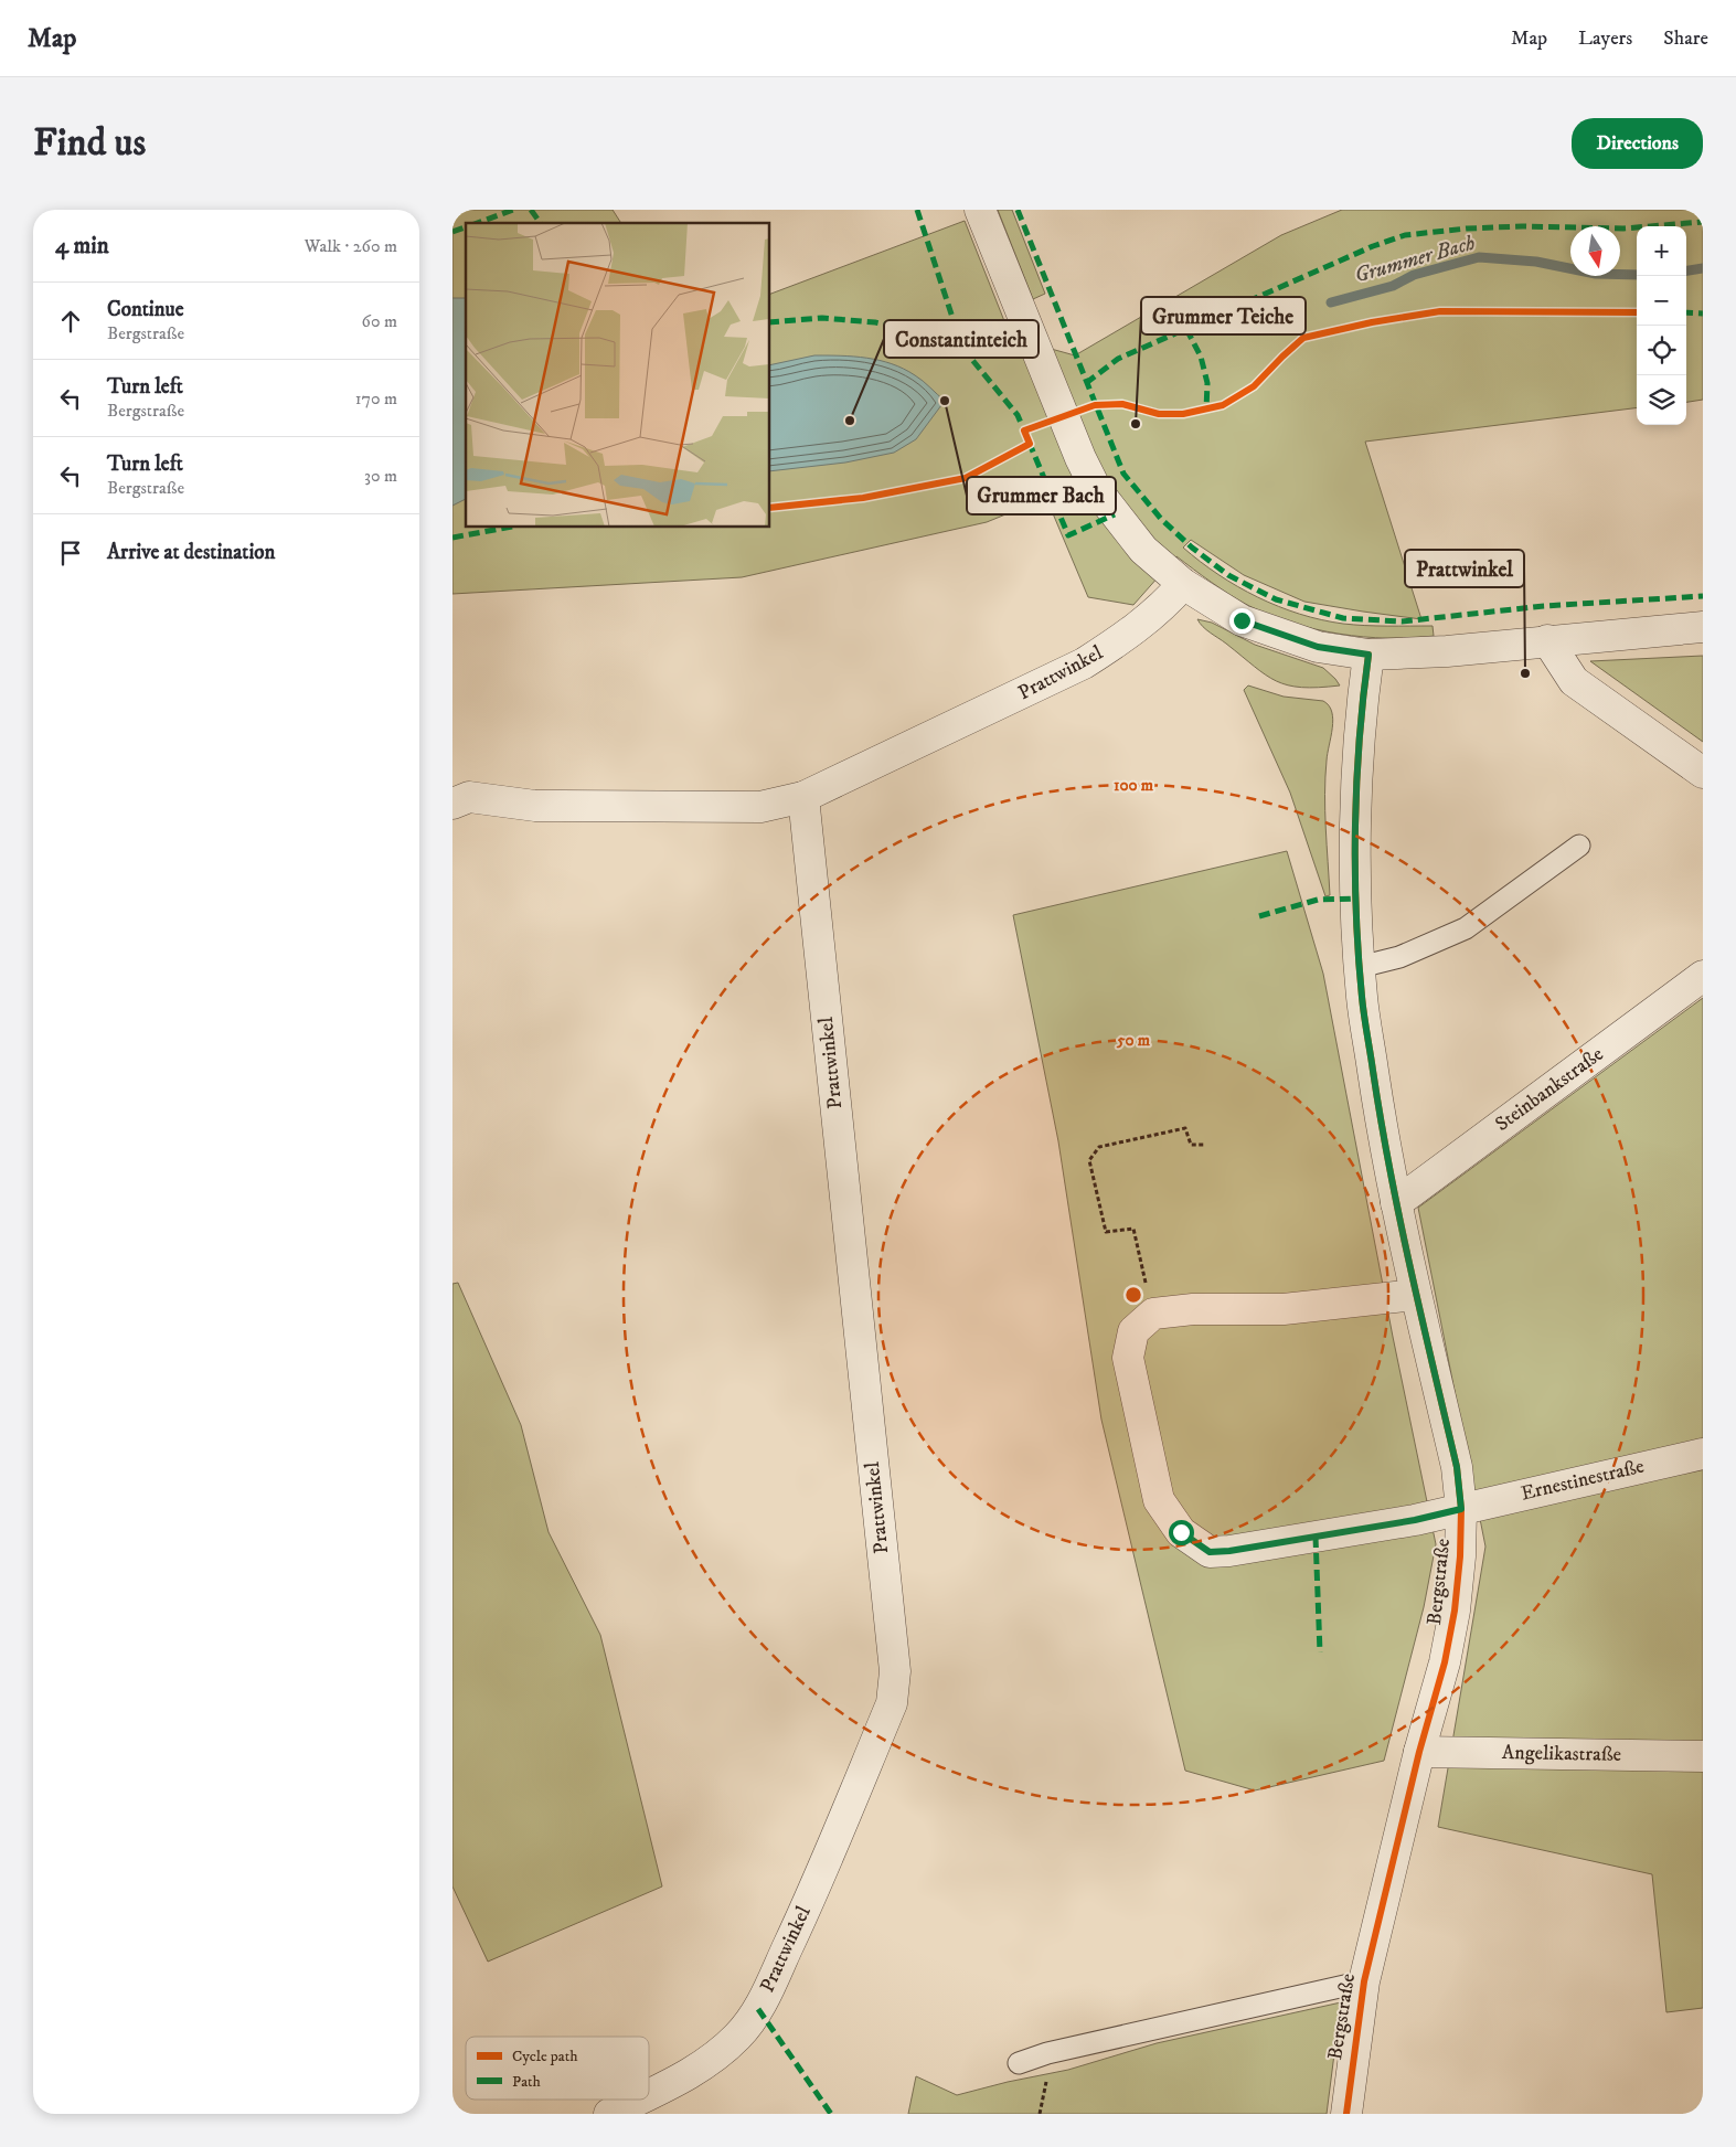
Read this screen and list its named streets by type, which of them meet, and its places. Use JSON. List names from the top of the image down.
{
  "streets": {
    "street": [
      "Prattwinkel",
      "Steinbankstraße",
      "Ernestinestraße",
      "Bergstraße",
      "Angelikastraße"
    ]
  },
  "crossings": [
    ["Steinbankstraße", "Bergstraße"],
    ["Ernestinestraße", "Bergstraße"],
    ["Bergstraße", "Angelikastraße"]
  ],
  "water": ["Grummer Bach"],
  "places": [
    "Grummer Bach",
    "Constantinteich",
    "Grummer Teiche",
    "Prattwinkel"
  ],
  "legend": ["Cycle path", "Path"],
  "north": "bottom",
  "page": {
    "header": "Map",
    "nav": ["Map", "Layers", "Share"],
    "buttons": "Directions",
    "title": "Find us",
    "heading": ["4 min", "Walk · 260 m"],
    "map_buttons": ["+", "−"],
    "list": [
      ["Continue", "Bergstraße", "60 m"],
      ["Turn left", "Bergstraße", "170 m"],
      ["Turn left", "Bergstraße", "30 m"],
      "Arrive at destination"
    ]
  },
  "rings": ["100 m", "50 m"]
}
